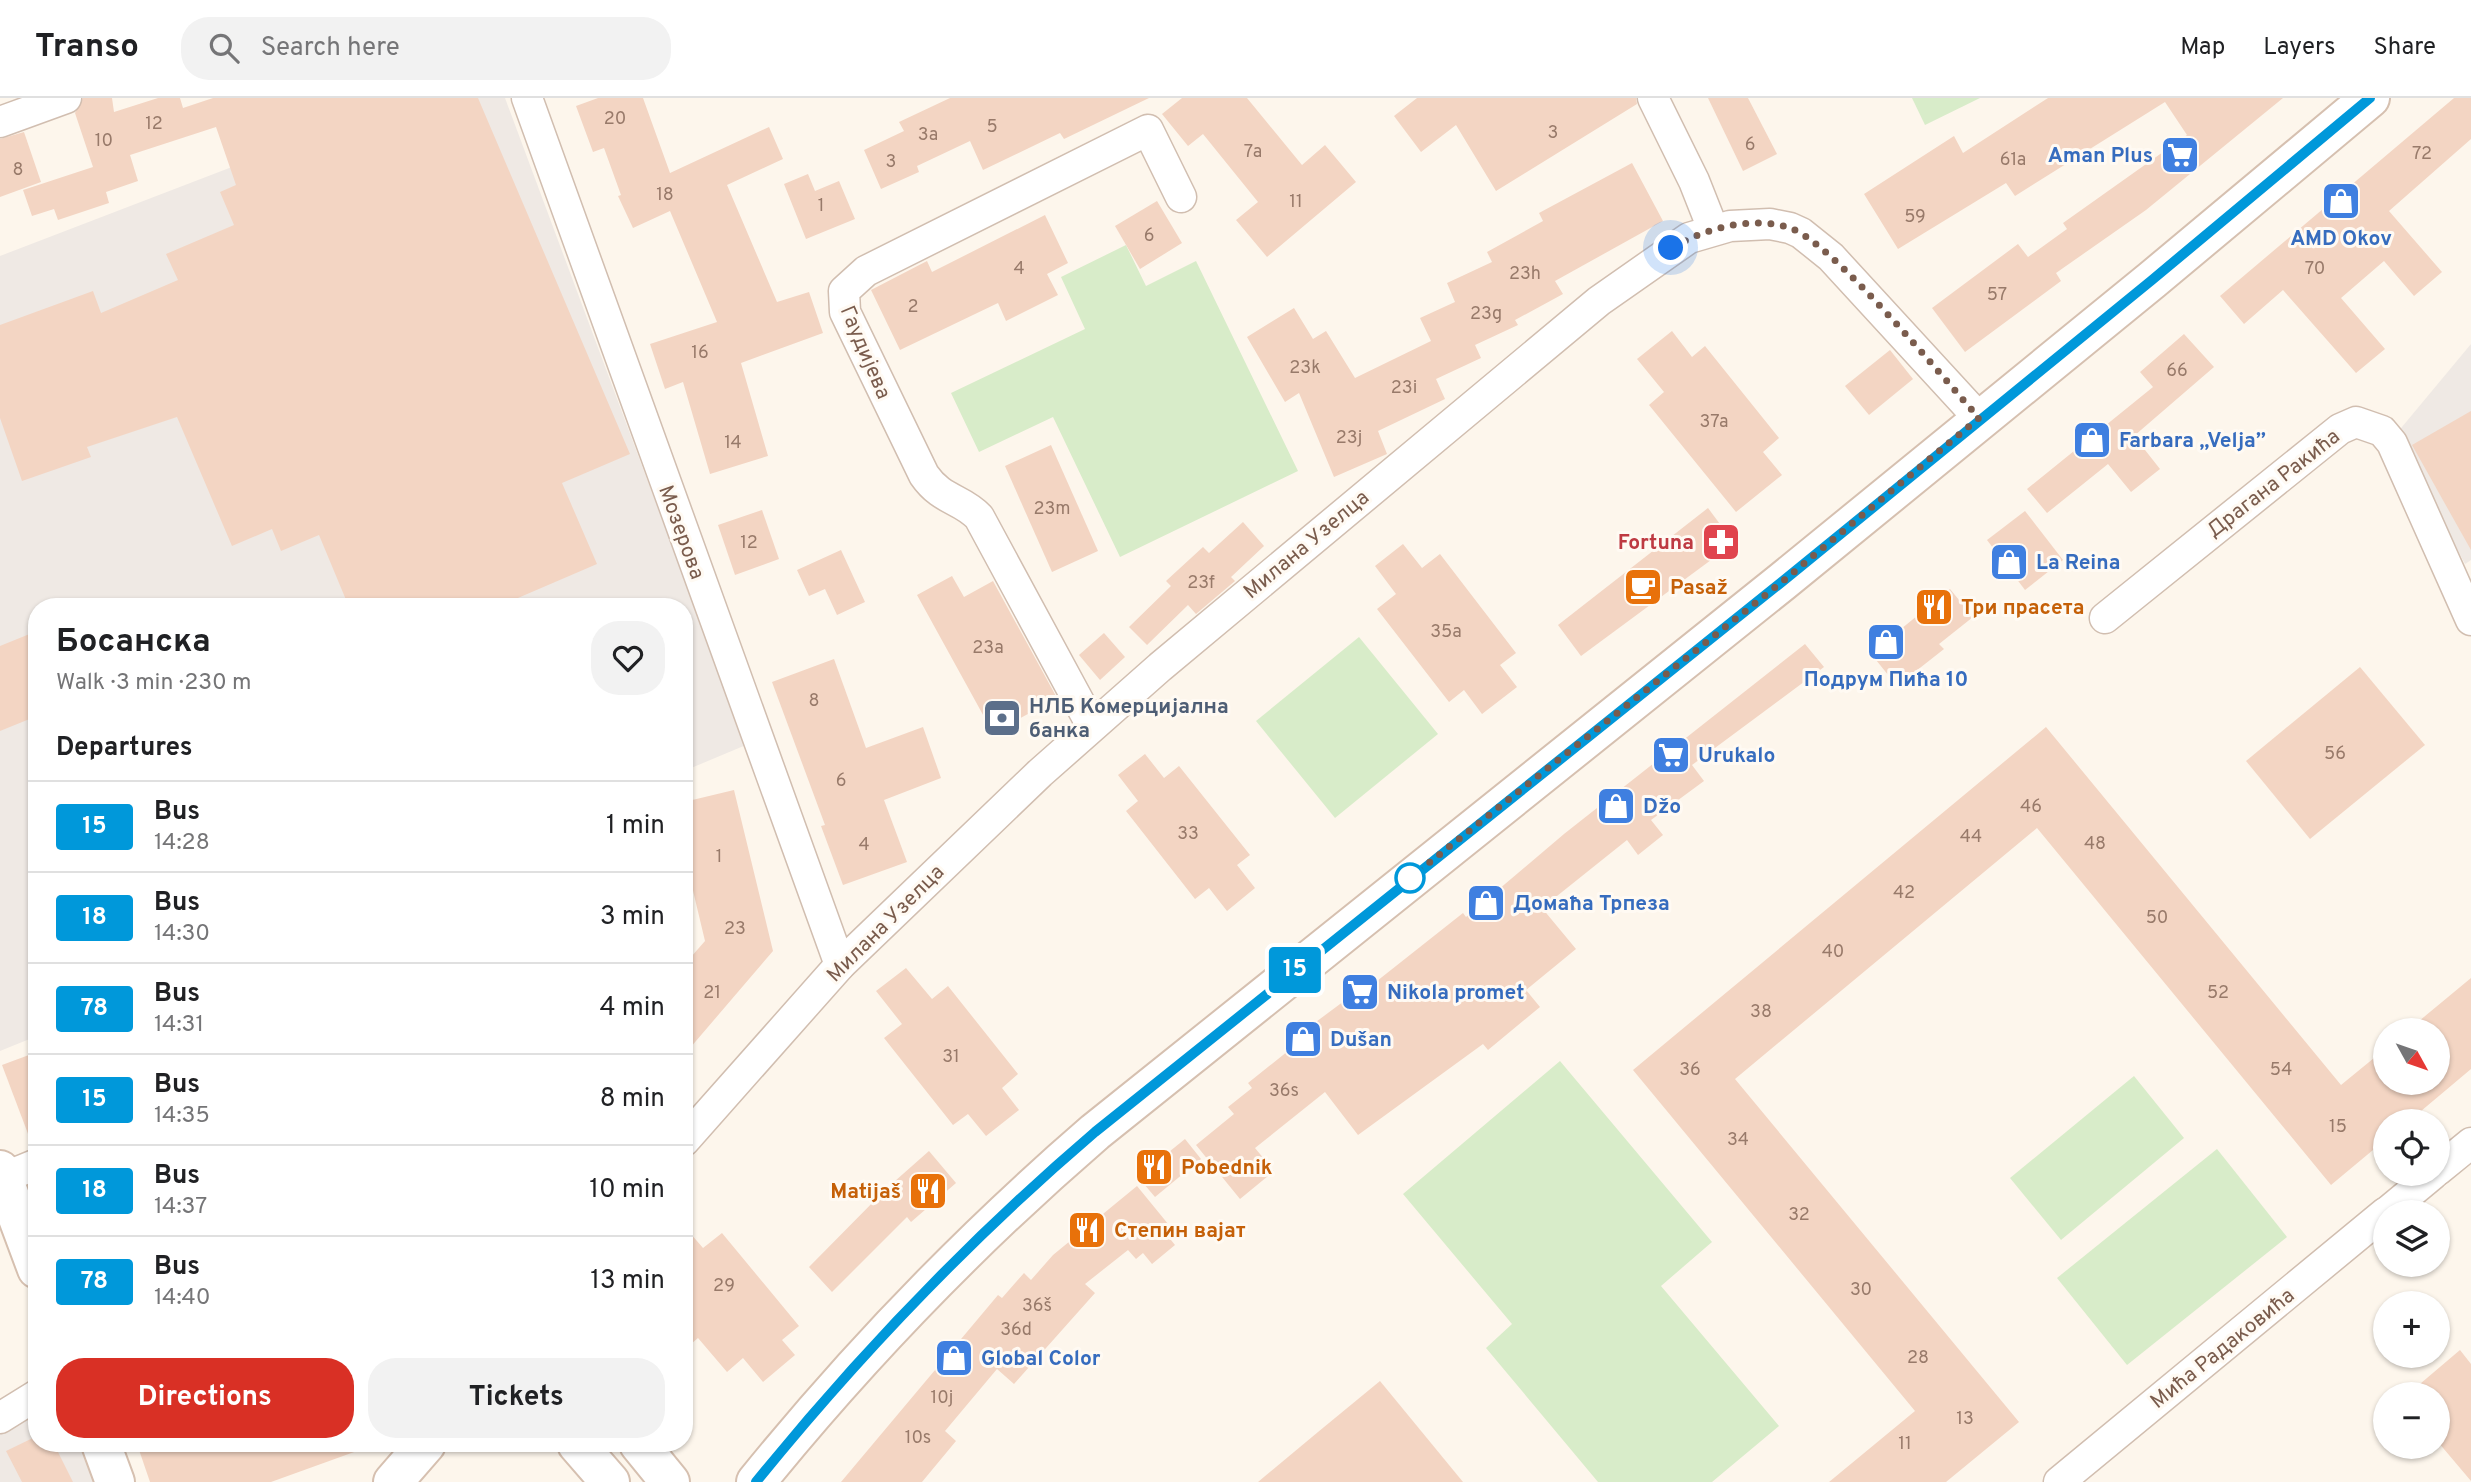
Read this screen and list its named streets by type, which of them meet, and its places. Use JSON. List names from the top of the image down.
{
  "streets": {
    "street": [
      "Гаудијева",
      "Драгана Ракића",
      "Мозерова",
      "Милана Узелца",
      "Мића Радаковића"
    ]
  },
  "crossings": [
    ["Гаудијева", "Милана Узелца"],
    ["Мозерова", "Милана Узелца"]
  ],
  "places": {
    "supermarket": ["Aman Plus", "Urukalo", "Nikola promet"],
    "shop": [
      "AMD Okov",
      "Farbara „Velja”",
      "La Reina",
      "Подрум Пића 10",
      "Džo",
      "Домаћа Трпеза",
      "Dušan",
      "Global Color"
    ],
    "pharmacy": ["Fortuna"],
    "cafe": ["Pasaž"],
    "restaurant": [
      "Три прасета",
      "Pobednik",
      "Matijaš",
      "Степин вајат"
    ],
    "bank": ["НЛБ Комерцијална банка"]
  },
  "lines": ["bus line 15"],
  "house_numbers": [
    "20",
    "12",
    "5",
    "3",
    "3a",
    "10",
    "6",
    "7a",
    "72",
    "61a",
    "3",
    "8",
    "18",
    "11",
    "1",
    "59",
    "6",
    "4",
    "70",
    "23h",
    "57",
    "2",
    "23g",
    "16",
    "23k",
    "66",
    "23i",
    "37a",
    "23j",
    "14",
    "23m",
    "12",
    "23f",
    "35a",
    "23a",
    "8",
    "56",
    "6",
    "46",
    "33",
    "44",
    "48",
    "4",
    "1",
    "42",
    "50",
    "23",
    "40",
    "21",
    "52",
    "38",
    "31",
    "36",
    "54",
    "36s",
    "15",
    "34",
    "32",
    "29",
    "30",
    "36š",
    "36d",
    "28",
    "10j",
    "13",
    "10s",
    "11"
  ],
  "north": "bottom right",
  "page": {
    "header": "Transo",
    "search": "Search here",
    "nav": ["Map", "Layers", "Share"],
    "on_map": "15",
    "heading": [
      ["Босанска", "Walk · 3 min · 230 m"],
      "Departures"
    ],
    "list": [
      {
        "mark": "15",
        "name": "Bus",
        "note": "14:28",
        "value": "1 min"
      },
      {
        "mark": "18",
        "name": "Bus",
        "note": "14:30",
        "value": "3 min"
      },
      {
        "mark": "78",
        "name": "Bus",
        "note": "14:31",
        "value": "4 min"
      },
      {
        "mark": "15",
        "name": "Bus",
        "note": "14:35",
        "value": "8 min"
      },
      {
        "mark": "18",
        "name": "Bus",
        "note": "14:37",
        "value": "10 min"
      },
      {
        "mark": "78",
        "name": "Bus",
        "note": "14:40",
        "value": "13 min"
      }
    ],
    "map_buttons": ["+", "−"],
    "buttons": ["Directions", "Tickets"]
  }
}
